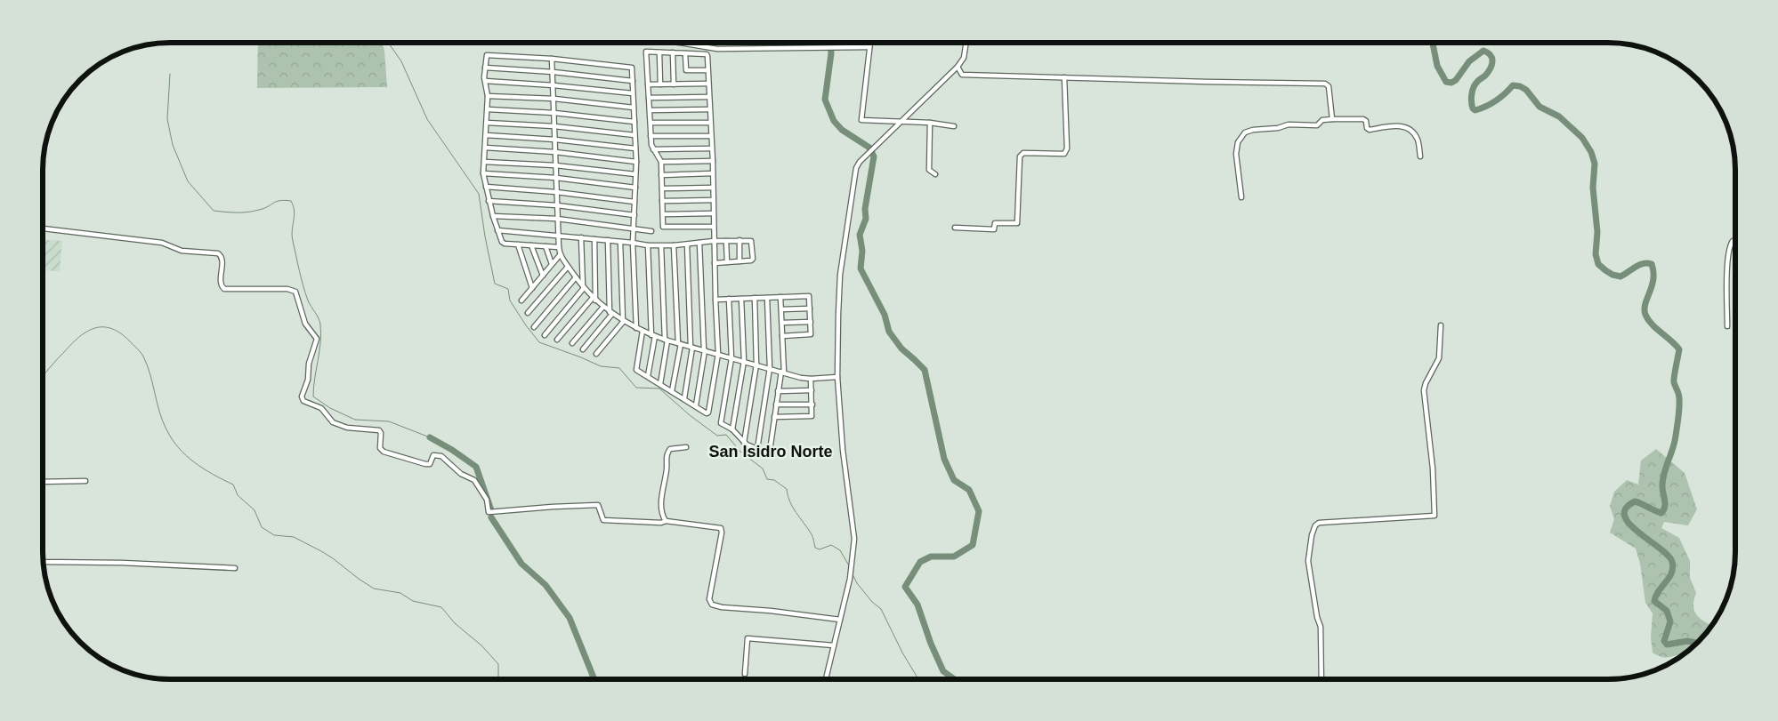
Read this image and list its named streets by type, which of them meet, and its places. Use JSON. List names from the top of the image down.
{
  "districts": ["San Isidro Norte"]
}
